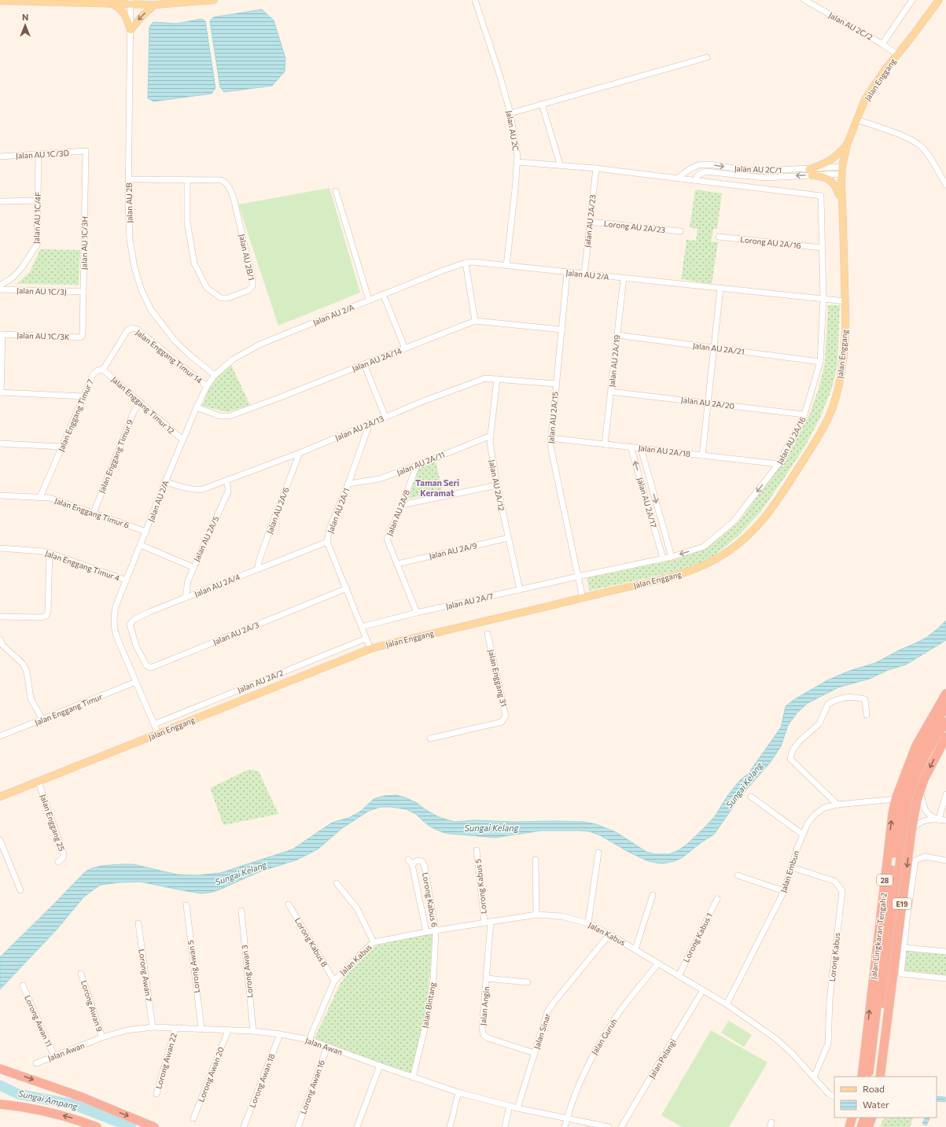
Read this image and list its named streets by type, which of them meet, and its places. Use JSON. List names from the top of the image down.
{
  "streets": {
    "highway": ["28", "E19", "Jalan Lingkaran Tengah 2"],
    "main road": ["Jalan Enggang"],
    "street": [
      "Jalan AU 2C/2",
      "Jalan AU 2C",
      "Jalan AU 1C/3D",
      "Jalan AU 2C/1",
      "Jalan AU 2B",
      "Jalan AU 1C/4F",
      "Jalan AU 2A/23",
      "Lorong AU 2A/23",
      "Lorong AU 2A/16",
      "Jalan AU 1C/3H",
      "Jalan AU 2B/1",
      "Jalan AU 2/A",
      "Jalan AU 1C/3J",
      "Jalan AU 1C/3K",
      "Jalan AU 2A/21",
      "Jalan Enggang Timur 14",
      "Jalan AU 2A/14",
      "Jalan AU 2A/19",
      "Jalan AU 2A/20",
      "Jalan Enggang Timur 12",
      "Jalan Enggang Timur 7",
      "Jalan AU 2A/15",
      "Jalan AU 2A/13",
      "Jalan AU 2A/16",
      "Jalan AU 2A/18",
      "Jalan Enggang Timur 9",
      "Jalan AU 2A/11",
      "Jalan AU 2A/12",
      "Jalan AU 2A/17",
      "Jalan AU 2A/6",
      "Jalan AU 2A/1",
      "Jalan Enggang Timur 6",
      "Jalan AU 2A/8",
      "Jalan AU 2A/5",
      "Jalan AU 2A/9",
      "Jalan Enggang Timur 4",
      "Jalan AU 2A/4",
      "Jalan AU 2A/7",
      "Jalan AU 2A/3",
      "Jalan Enggang 31",
      "Jalan AU 2A/2",
      "Jalan Enggang Timur",
      "Jalan Enggang 25",
      "Jalan Embun",
      "Lorong Kabus 5",
      "Lorong Kabus 6",
      "Jalan Kabus",
      "Lorong Kabus 1",
      "Lorong Kabus 8",
      "Lorong Kabus",
      "Lorong Awan 5",
      "Lorong Awan 3",
      "Lorong Awan 7",
      "Jalan Bintang",
      "Lorong Awan 9",
      "Jalan Angin",
      "Lorong Awan 11",
      "Jalan Sinar",
      "Jalan Guruh",
      "Jalan Awan",
      "Jalan Pelangi",
      "Lorong Awan 22",
      "Lorong Awan 20",
      "Lorong Awan 18",
      "Lorong Awan 16"
    ]
  },
  "crossings": [
    ["Jalan AU 2C/2", "Jalan Enggang"],
    ["Jalan Enggang", "Jalan AU 2C/1"],
    ["Jalan Enggang", "Jalan AU 2/A"],
    ["Jalan Enggang", "Jalan AU 2A/15"],
    ["Jalan Enggang", "Jalan AU 2A/1"],
    ["Jalan Enggang", "Jalan Enggang 25"],
    ["Jalan AU 2C", "Jalan AU 2/A"],
    ["Jalan AU 1C/3D", "Jalan AU 1C/4F"],
    ["Jalan AU 1C/3D", "Jalan AU 1C/3H"],
    ["Jalan AU 2C/1", "Jalan AU 2A/16"],
    ["Jalan AU 2B", "Jalan AU 2B/1"],
    ["Jalan AU 2B", "Jalan AU 2/A"],
    ["Jalan AU 2A/23", "Lorong AU 2A/23"],
    ["Jalan AU 2A/23", "Jalan AU 2/A"],
    ["Lorong AU 2A/16", "Jalan AU 2A/16"],
    ["Jalan AU 1C/3H", "Jalan AU 1C/3J"],
    ["Jalan AU 1C/3H", "Jalan AU 1C/3K"],
    ["Jalan AU 2/A", "Jalan Enggang Timur 14"],
    ["Jalan AU 2/A", "Jalan AU 2A/14"],
    ["Jalan AU 2/A", "Jalan AU 2A/19"],
    ["Jalan AU 2/A", "Jalan Enggang Timur 12"],
    ["Jalan AU 2/A", "Jalan AU 2A/15"],
    ["Jalan AU 2/A", "Jalan AU 2A/13"],
    ["Jalan AU 2/A", "Jalan AU 2A/16"],
    ["Jalan AU 2/A", "Jalan Enggang Timur 6"],
    ["Jalan AU 2/A", "Jalan Enggang Timur 4"],
    ["Jalan AU 2/A", "Jalan AU 2A/2"],
    ["Jalan AU 2/A", "Jalan Enggang Timur"],
    ["Jalan AU 2A/21", "Jalan AU 2A/19"],
    ["Jalan AU 2A/21", "Jalan AU 2A/16"],
    ["Jalan Enggang Timur 14", "Jalan Enggang Timur 7"],
    ["Jalan AU 2A/14", "Jalan AU 2A/15"],
    ["Jalan AU 2A/19", "Jalan AU 2A/20"],
    ["Jalan AU 2A/19", "Jalan AU 2A/18"],
    ["Jalan AU 2A/20", "Jalan AU 2A/16"],
    ["Jalan Enggang Timur 12", "Jalan Enggang Timur 7"],
    ["Jalan Enggang Timur 12", "Jalan Enggang Timur 9"],
    ["Jalan Enggang Timur 7", "Jalan Enggang Timur 6"],
    ["Jalan AU 2A/15", "Jalan AU 2A/13"],
    ["Jalan AU 2A/15", "Jalan AU 2A/16"],
    ["Jalan AU 2A/15", "Jalan AU 2A/18"],
    ["Jalan AU 2A/15", "Jalan AU 2A/7"],
    ["Jalan AU 2A/13", "Jalan AU 2A/12"],
    ["Jalan AU 2A/13", "Jalan AU 2A/6"],
    ["Jalan AU 2A/13", "Jalan AU 2A/1"],
    ["Jalan AU 2A/13", "Jalan AU 2A/5"],
    ["Jalan AU 2A/16", "Jalan AU 2A/18"],
    ["Jalan AU 2A/16", "Jalan AU 2A/17"],
    ["Jalan AU 2A/16", "Jalan AU 2A/7"],
    ["Jalan AU 2A/18", "Jalan AU 2A/17"],
    ["Jalan Enggang Timur 9", "Jalan Enggang Timur 6"],
    ["Jalan AU 2A/11", "Jalan AU 2A/12"],
    ["Jalan AU 2A/11", "Jalan AU 2A/1"],
    ["Jalan AU 2A/11", "Jalan AU 2A/8"],
    ["Jalan AU 2A/12", "Jalan AU 2A/9"],
    ["Jalan AU 2A/12", "Jalan AU 2A/7"],
    ["Jalan AU 2A/6", "Jalan AU 2A/4"],
    ["Jalan AU 2A/1", "Jalan AU 2A/4"],
    ["Jalan AU 2A/1", "Jalan AU 2A/7"],
    ["Jalan AU 2A/1", "Jalan AU 2A/3"],
    ["Jalan AU 2A/1", "Jalan AU 2A/2"],
    ["Jalan AU 2A/8", "Jalan AU 2A/9"],
    ["Jalan AU 2A/8", "Jalan AU 2A/7"],
    ["Jalan AU 2A/5", "Jalan AU 2A/4"],
    ["Jalan AU 2A/4", "Jalan AU 2A/3"],
    ["Jalan Embun", "Jalan Kabus"],
    ["Jalan Embun", "Jalan Lingkaran Tengah 2"],
    ["Jalan Embun", "Lorong Kabus"],
    ["Lorong Kabus 5", "Jalan Kabus"],
    ["Lorong Kabus 5", "Jalan Angin"],
    ["Lorong Kabus 6", "Jalan Kabus"],
    ["Lorong Kabus 6", "Jalan Bintang"],
    ["Jalan Kabus", "Lorong Kabus 1"],
    ["Jalan Kabus", "Lorong Kabus 8"],
    ["Jalan Kabus", "Lorong Kabus"],
    ["Jalan Kabus", "Jalan Bintang"],
    ["Jalan Kabus", "Jalan Angin"],
    ["Jalan Kabus", "Jalan Sinar"],
    ["Jalan Kabus", "Jalan Guruh"],
    ["Jalan Kabus", "Jalan Awan"],
    ["Jalan Kabus", "Jalan Pelangi"],
    ["Lorong Awan 5", "Jalan Awan"],
    ["Lorong Awan 3", "Jalan Awan"],
    ["Lorong Awan 7", "Jalan Awan"],
    ["Jalan Bintang", "Jalan Awan"],
    ["Lorong Awan 9", "Jalan Awan"],
    ["Jalan Angin", "Jalan Sinar"],
    ["Lorong Awan 11", "Jalan Awan"],
    ["Jalan Sinar", "Jalan Awan"],
    ["Jalan Guruh", "Jalan Awan"],
    ["Jalan Awan", "Lorong Awan 22"],
    ["Jalan Awan", "Lorong Awan 20"],
    ["Jalan Awan", "Lorong Awan 18"],
    ["Jalan Awan", "Lorong Awan 16"]
  ],
  "districts": ["Taman Seri Keramat"],
  "water": ["Sungai Kelang", "Sungai Ampang"],
  "legend": ["Road", "Water"],
  "north": "top"
}
